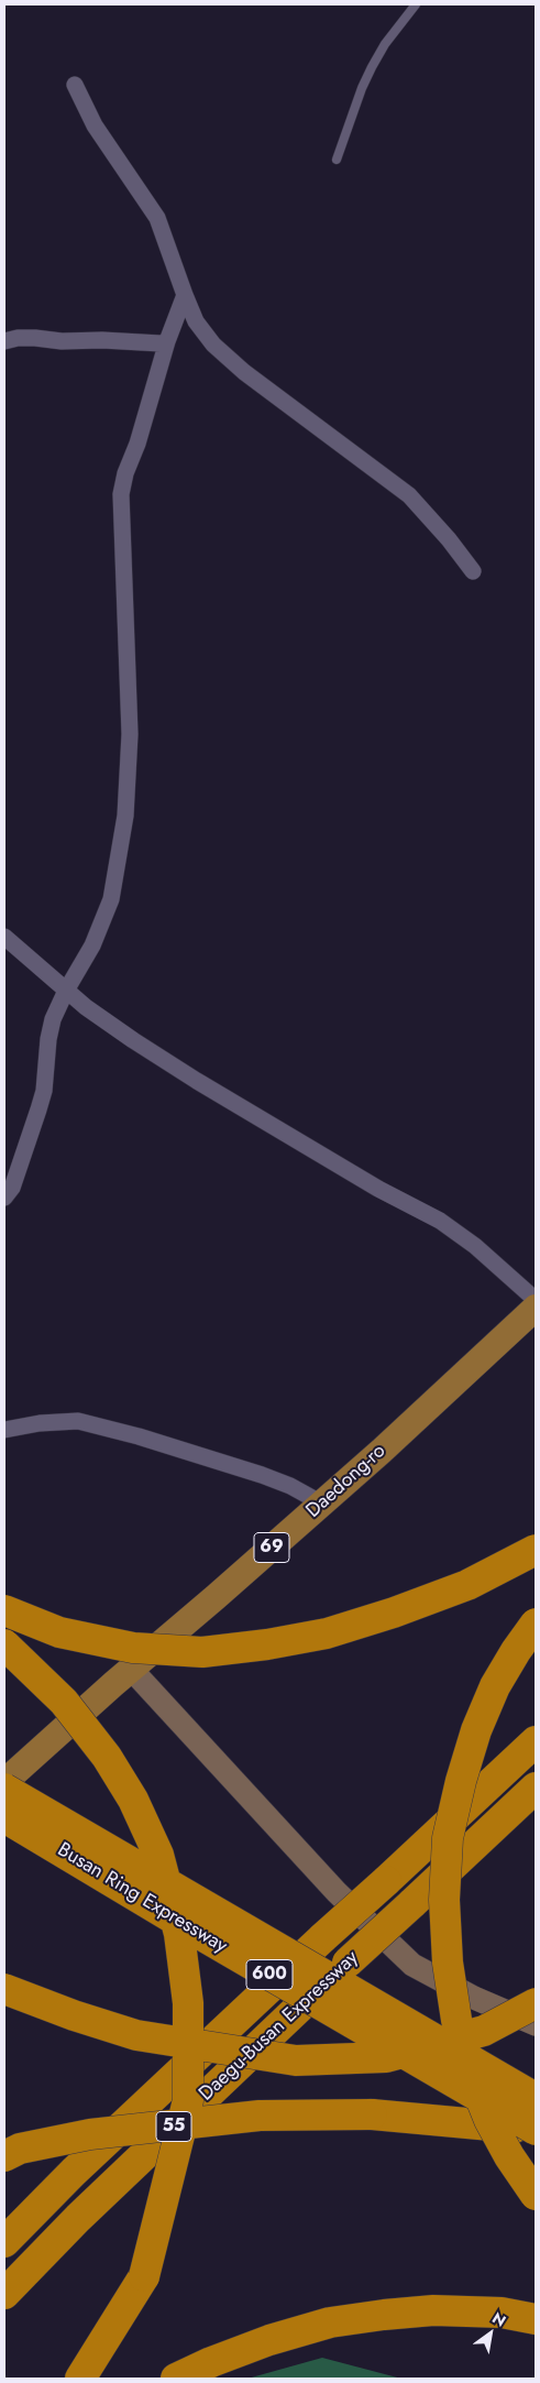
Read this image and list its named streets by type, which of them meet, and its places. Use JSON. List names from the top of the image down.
{
  "streets": {
    "highway": [
      "Busan Ring Expressway",
      "600",
      "Daegu-Busan Expressway",
      "55"
    ],
    "main road": ["Daedong-ro", "69"]
  },
  "north": "top right"
}
